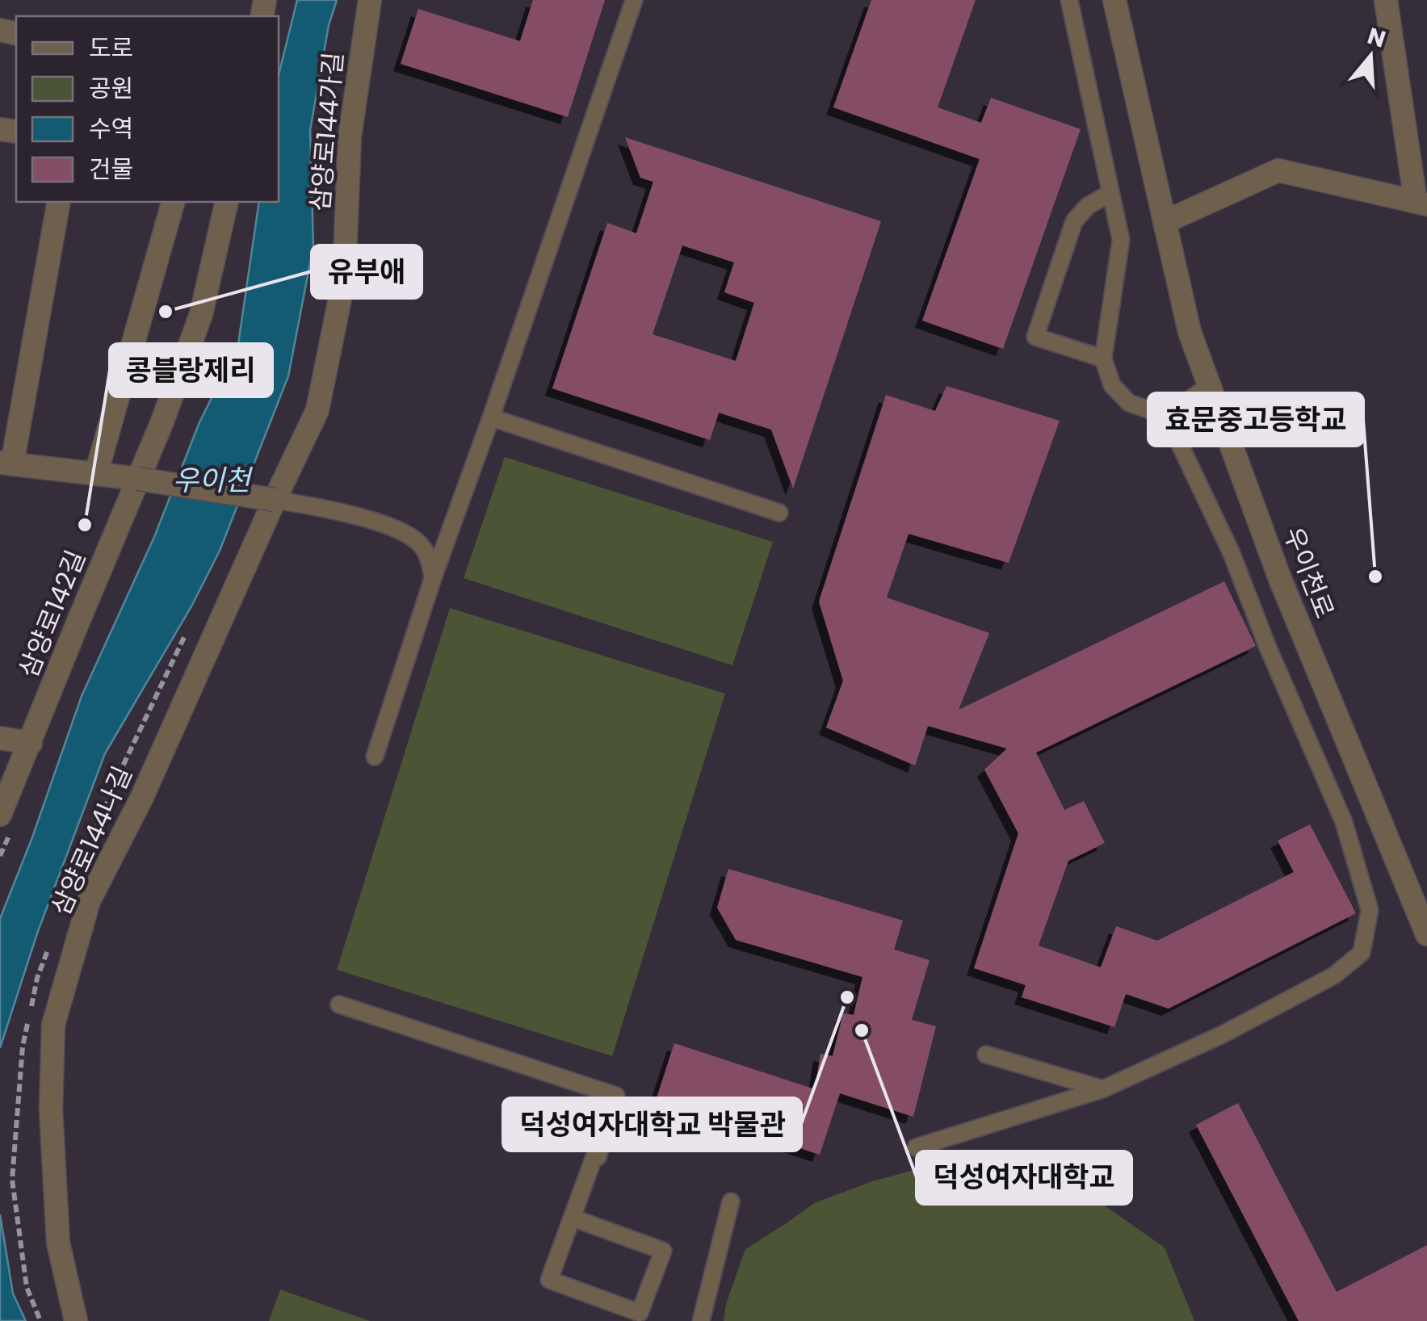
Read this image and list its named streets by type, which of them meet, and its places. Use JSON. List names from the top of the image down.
{
  "streets": {
    "street": [
      "삼양로144가길",
      "우이천로",
      "삼양로142길",
      "삼양로144나길"
    ]
  },
  "crossings": [
    ["삼양로144가길", "삼양로144나길"]
  ],
  "water": ["우이천"],
  "places": [
    "유부애",
    "콩블랑제리",
    "효문중고등학교",
    "덕성여자대학교 박물관",
    "덕성여자대학교"
  ],
  "legend": [
    "도로",
    "공원",
    "수역",
    "건물"
  ],
  "north": "top"
}
